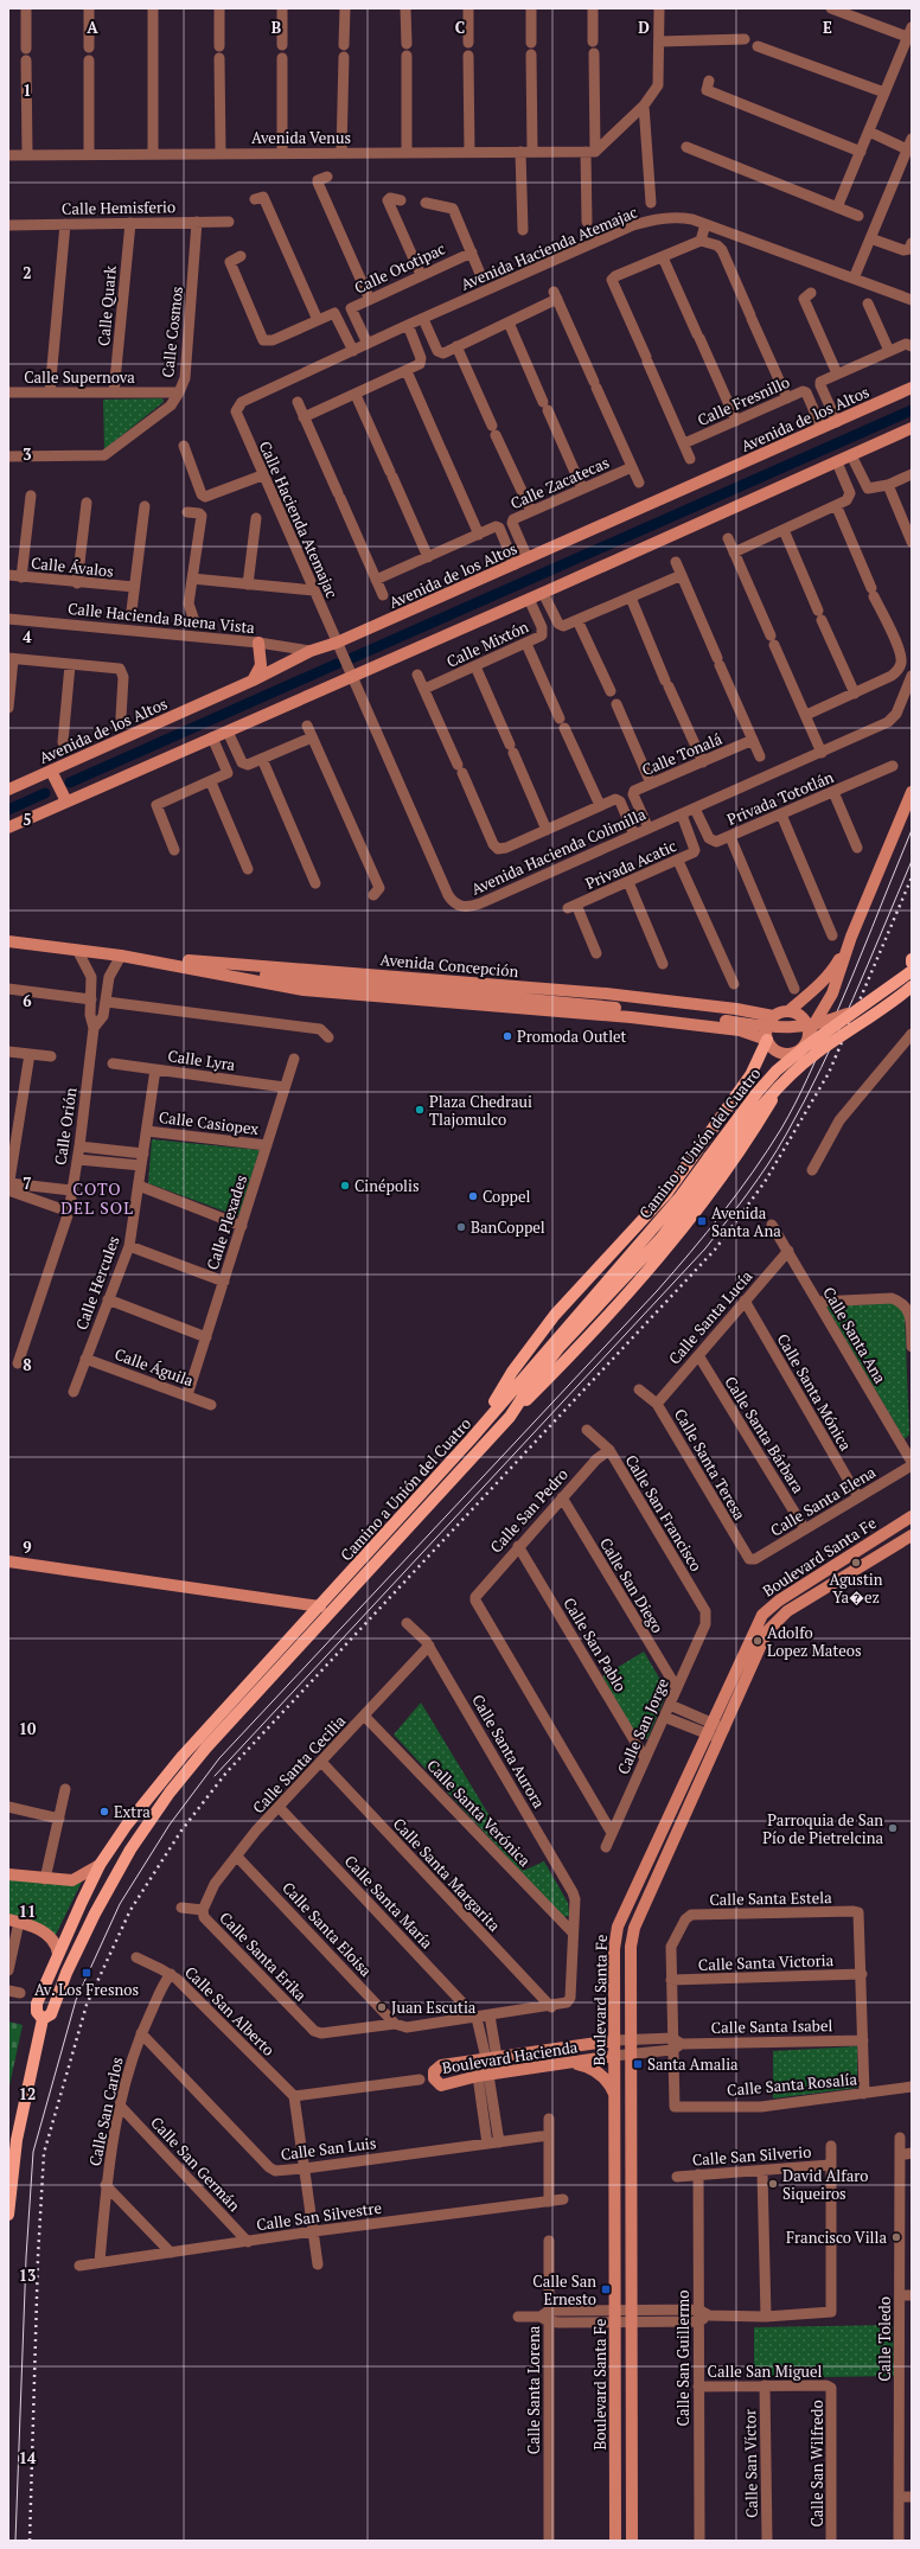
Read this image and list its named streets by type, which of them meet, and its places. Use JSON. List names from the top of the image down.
{
  "streets": {
    "main road": [
      "Avenida de los Altos",
      "Avenida Concepción",
      "Camino a Unión del Cuatro",
      "Boulevard Santa Fe",
      "Boulevard Hacienda"
    ],
    "street": [
      "Avenida Venus",
      "Calle Hemisferio",
      "Avenida Hacienda Atemajac",
      "Calle Ototipac",
      "Calle Quark",
      "Calle Cosmos",
      "Calle Supernova",
      "Calle Fresnillo",
      "Calle Zacatecas",
      "Calle Hacienda Atemajac",
      "Calle Ávalos",
      "Calle Hacienda Buena Vista",
      "Calle Mixtón",
      "Calle Tonalá",
      "Privada Tototlán",
      "Avenida Hacienda Colimilla",
      "Privada Acatic",
      "Calle Lyra",
      "Calle Casiopex",
      "Calle Orión",
      "Calle Plexades",
      "Calle Hercules",
      "Calle Santa Lucía",
      "Calle Santa Ana",
      "Calle Águila",
      "Calle Santa Mónica",
      "Calle Santa Bárbara",
      "Calle Santa Teresa",
      "Calle Santa Elena",
      "Calle San Pedro",
      "Calle San Francisco",
      "Calle San Diego",
      "Calle San Pablo",
      "Calle San Jorge",
      "Calle Santa Aurora",
      "Calle Santa Cecilia",
      "Calle Santa Verónica",
      "Calle Santa Margarita",
      "Calle Santa Estela",
      "Calle Santa María",
      "Calle Santa Eloisa",
      "Calle Santa Erika",
      "Calle Santa Victoria",
      "Calle San Alberto",
      "Calle Santa Isabel",
      "Calle Santa Rosalía",
      "Calle San Carlos",
      "Calle San Luis",
      "Calle San Silverio",
      "Calle San Germán",
      "Calle San Silvestre",
      "Calle Toledo",
      "Calle San Guillermo",
      "Calle San Miguel",
      "Calle Santa Lorena",
      "Calle San Víctor",
      "Calle San Wilfredo"
    ]
  },
  "crossings": [
    ["Calle Hemisferio", "Calle Quark"],
    ["Calle Hemisferio", "Calle Cosmos"],
    ["Avenida Hacienda Atemajac", "Calle Ototipac"],
    ["Avenida Hacienda Atemajac", "Calle Hacienda Atemajac"],
    ["Calle Quark", "Calle Supernova"],
    ["Calle Cosmos", "Calle Supernova"],
    ["Calle Fresnillo", "Avenida de los Altos"],
    ["Avenida de los Altos", "Calle Zacatecas"],
    ["Avenida de los Altos", "Calle Hacienda Atemajac"],
    ["Avenida de los Altos", "Calle Hacienda Buena Vista"],
    ["Avenida de los Altos", "Avenida Hacienda Colimilla"],
    ["Calle Hacienda Atemajac", "Avenida Hacienda Colimilla"],
    ["Calle Tonalá", "Avenida Hacienda Colimilla"],
    ["Privada Tototlán", "Avenida Hacienda Colimilla"],
    ["Avenida Hacienda Colimilla", "Privada Acatic"],
    ["Avenida Concepción", "Calle Orión"],
    ["Avenida Concepción", "Camino a Unión del Cuatro"],
    ["Calle Lyra", "Calle Plexades"],
    ["Calle Lyra", "Calle Hercules"],
    ["Calle Casiopex", "Calle Plexades"],
    ["Calle Casiopex", "Calle Hercules"],
    ["Calle Plexades", "Calle Águila"],
    ["Calle Hercules", "Calle Águila"],
    ["Calle Santa Lucía", "Calle Santa Ana"],
    ["Calle Santa Lucía", "Calle Santa Mónica"],
    ["Calle Santa Lucía", "Calle Santa Bárbara"],
    ["Calle Santa Lucía", "Calle Santa Teresa"],
    ["Calle Santa Mónica", "Calle Santa Elena"],
    ["Calle Santa Bárbara", "Calle Santa Elena"],
    ["Calle Santa Teresa", "Calle Santa Elena"],
    ["Calle San Pedro", "Calle San Francisco"],
    ["Calle San Pedro", "Calle San Diego"],
    ["Calle San Pedro", "Calle San Pablo"],
    ["Calle San Pedro", "Calle San Jorge"],
    ["Calle San Francisco", "Calle San Jorge"],
    ["Boulevard Santa Fe", "Calle Santa Isabel"],
    ["Boulevard Santa Fe", "Boulevard Hacienda"],
    ["Calle San Diego", "Calle San Jorge"],
    ["Calle San Pablo", "Calle San Jorge"],
    ["Calle Santa Aurora", "Calle Santa Cecilia"],
    ["Calle Santa Aurora", "Calle Santa Verónica"],
    ["Calle Santa Cecilia", "Calle Santa Verónica"],
    ["Calle Santa Cecilia", "Calle Santa Margarita"],
    ["Calle Santa Cecilia", "Calle Santa María"],
    ["Calle Santa Cecilia", "Calle Santa Eloisa"],
    ["Calle Santa Cecilia", "Calle Santa Erika"],
    ["Calle Santa Estela", "Calle Santa Victoria"],
    ["Calle Santa Eloisa", "Calle Santa Erika"],
    ["Calle San Alberto", "Calle San Carlos"],
    ["Calle Santa Isabel", "Boulevard Hacienda"],
    ["Calle San Carlos", "Calle San Luis"],
    ["Calle San Carlos", "Calle San Germán"],
    ["Calle San Carlos", "Calle San Silvestre"],
    ["Calle San Silverio", "Calle San Guillermo"],
    ["Calle San Germán", "Calle San Silvestre"],
    ["Calle San Guillermo", "Calle San Miguel"],
    ["Calle San Miguel", "Calle San Víctor"],
    ["Calle San Miguel", "Calle San Wilfredo"]
  ],
  "districts": ["COTO DEL SOL"],
  "places": {
    "other": [
      "Promoda Outlet",
      "Plaza Chedraui Tlajomulco",
      "Cinépolis",
      "Coppel",
      "BanCoppel",
      "Agustin Ya�ez",
      "Adolfo Lopez Mateos",
      "Extra",
      "Parroquia de San Pío de Pietrelcina",
      "Juan Escutia",
      "David Alfaro Siqueiros",
      "Francisco Villa"
    ],
    "transit": [
      "Avenida Santa Ana",
      "Av. Los Fresnos",
      "Santa Amalia",
      "Calle San Ernesto"
    ]
  },
  "grid": {
    "columns": [
      "A",
      "B",
      "C",
      "D",
      "E"
    ],
    "rows": [
      "1",
      "2",
      "3",
      "4",
      "5",
      "6",
      "7",
      "8",
      "9",
      "10",
      "11",
      "12",
      "13",
      "14"
    ]
  }
}
